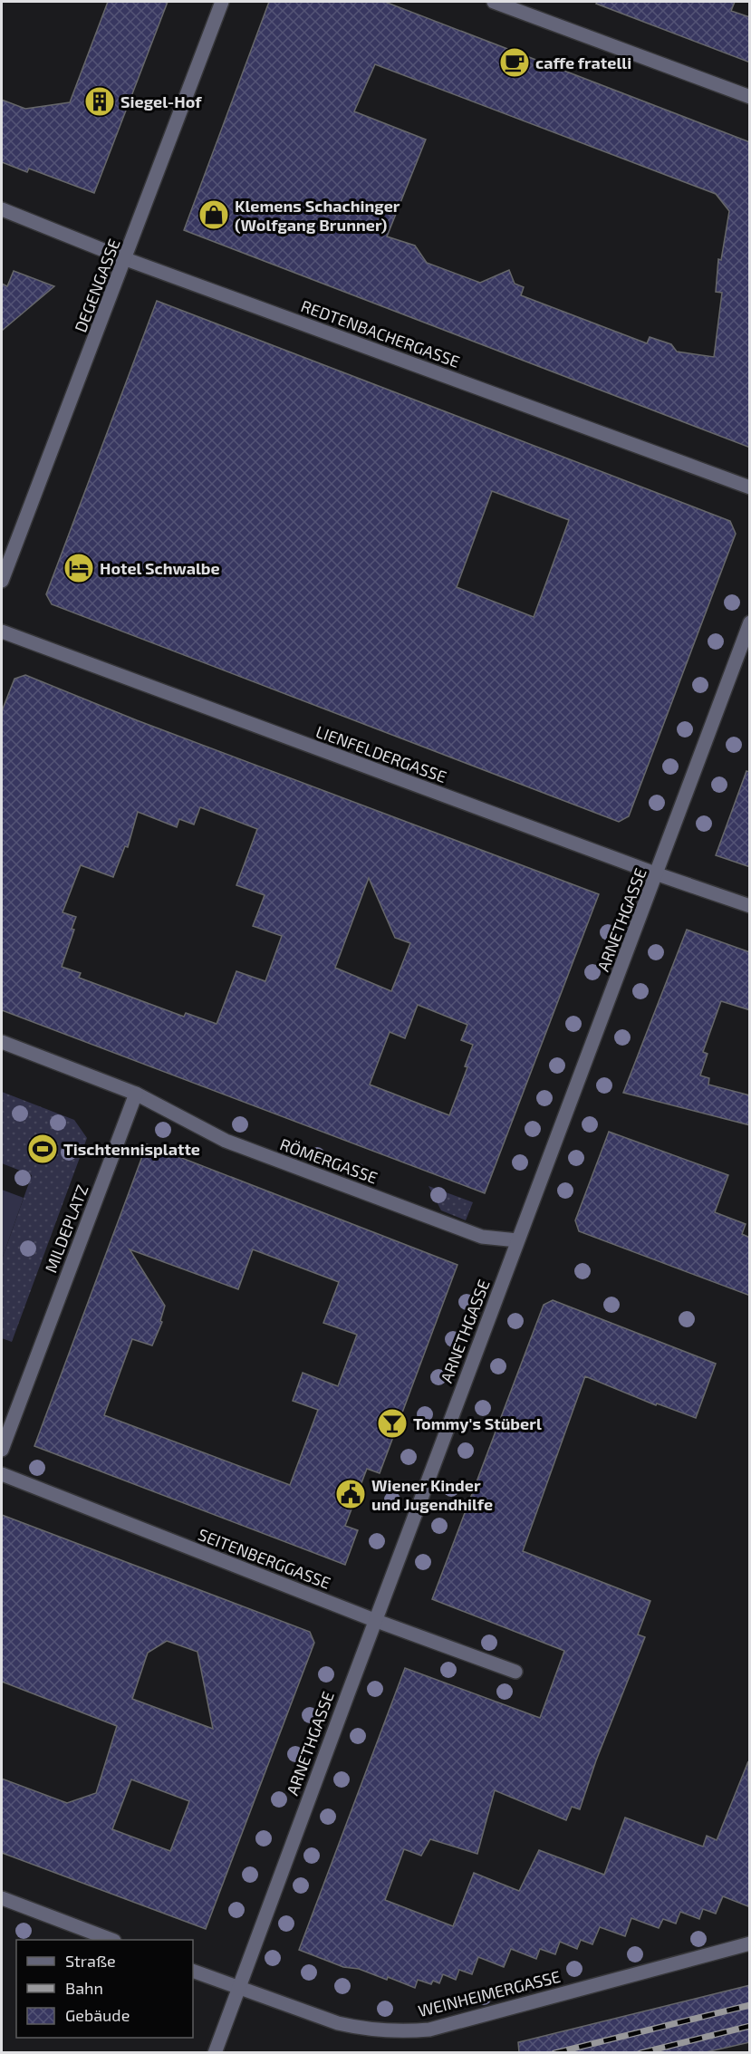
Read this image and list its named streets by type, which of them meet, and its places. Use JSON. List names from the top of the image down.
{
  "streets": {
    "street": [
      "DEGENGASSE",
      "REDTENBACHERGASSE",
      "LIENFELDERGASSE",
      "ARNETHGASSE",
      "RÖMERGASSE",
      "MILDEPLATZ",
      "SEITENBERGGASSE",
      "WEINHEIMERGASSE"
    ]
  },
  "crossings": [
    ["DEGENGASSE", "REDTENBACHERGASSE"],
    ["LIENFELDERGASSE", "ARNETHGASSE"],
    ["ARNETHGASSE", "RÖMERGASSE"],
    ["ARNETHGASSE", "SEITENBERGGASSE"],
    ["ARNETHGASSE", "WEINHEIMERGASSE"],
    ["RÖMERGASSE", "MILDEPLATZ"]
  ],
  "places": {
    "cafe": ["caffe fratelli"],
    "building": ["Siegel-Hof"],
    "shop": ["Klemens Schachinger (Wolfgang Brunner)"],
    "hotel": ["Hotel Schwalbe"],
    "sports": ["Tischtennisplatte"],
    "bar": ["Tommy's Stüberl"],
    "public building": ["Wiener Kinder und Jugendhilfe"]
  },
  "legend": ["Straße", "Bahn", "Gebäude"]
}
